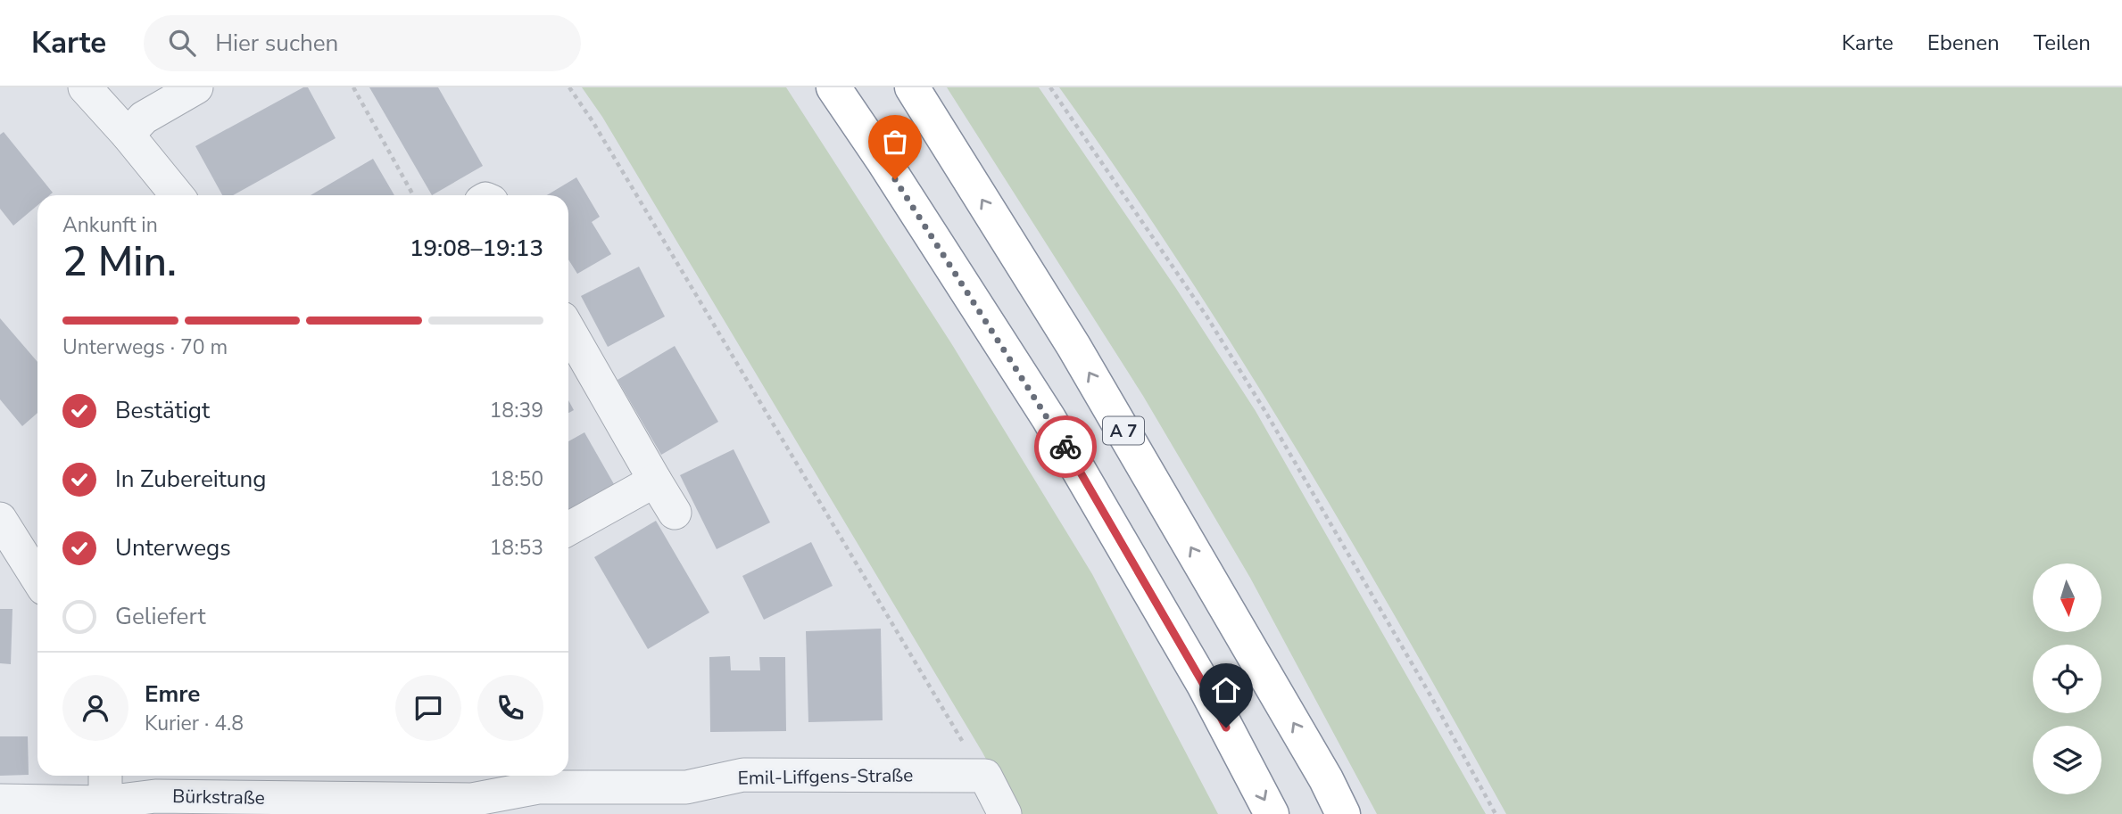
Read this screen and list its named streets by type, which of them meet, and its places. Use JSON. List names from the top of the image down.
{
  "streets": {
    "highway": ["A 7"],
    "street": ["Emil-Liffgens-Straße", "Bürkstraße"]
  },
  "crossings": [
    ["Emil-Liffgens-Straße", "Bürkstraße"]
  ],
  "north": "bottom",
  "page": {
    "header": "Karte",
    "search": "Hier suchen",
    "nav": ["Karte", "Ebenen", "Teilen"],
    "heading": ["2 Min.", "Ankunft in", "19:08–19:13"],
    "panel": ["Emre", "Kurier · 4.8"],
    "bar": "Unterwegs · 70 m",
    "list": [
      ["Bestätigt", "18:39"],
      ["In Zubereitung", "18:50"],
      ["Unterwegs", "18:53"],
      "Geliefert"
    ]
  }
}
